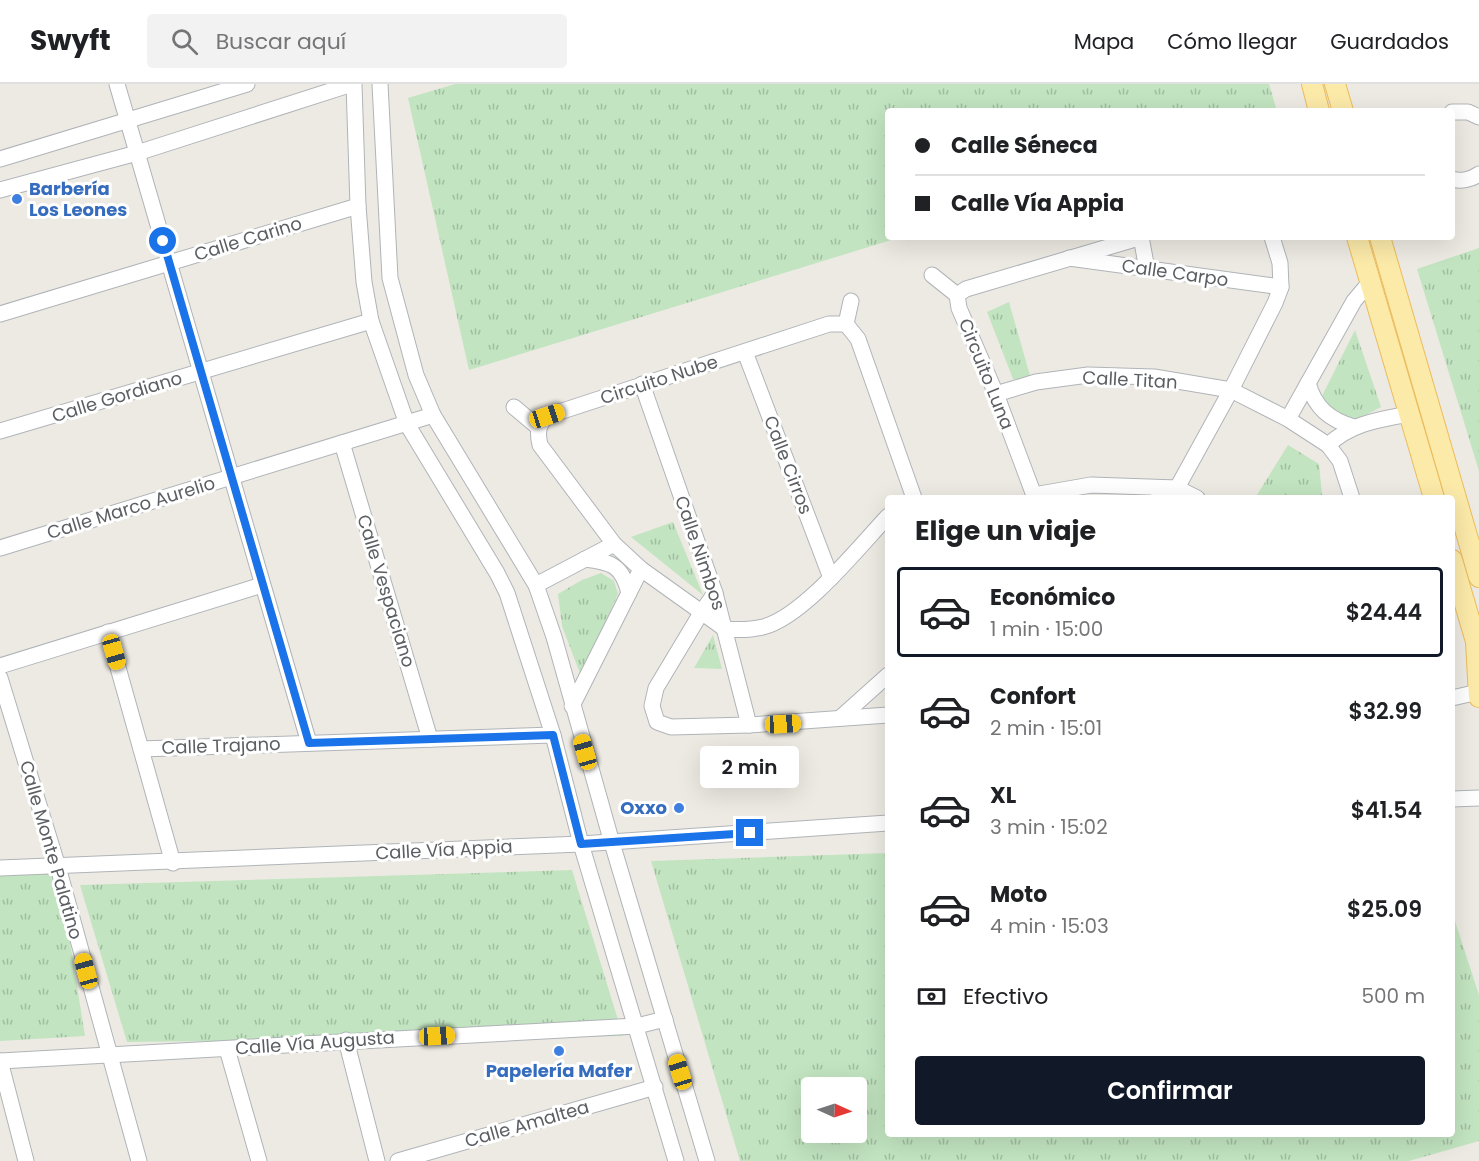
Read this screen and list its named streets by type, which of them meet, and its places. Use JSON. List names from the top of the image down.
{
  "streets": {
    "street": [
      "Calle Carino",
      "Calle Carpo",
      "Circuito Luna",
      "Circuito Nube",
      "Calle Titan",
      "Calle Gordiano",
      "Calle Cirros",
      "Calle Marco Aurelio",
      "Calle Nimbos",
      "Calle Vespaciano",
      "Calle Trajano",
      "Calle Monte Palatino",
      "Calle Vía Appia",
      "Calle Vía Augusta",
      "Calle Amaltea"
    ]
  },
  "crossings": [
    ["Calle Carpo", "Circuito Luna"],
    ["Circuito Luna", "Calle Titan"],
    ["Circuito Nube", "Calle Cirros"],
    ["Circuito Nube", "Calle Nimbos"],
    ["Calle Marco Aurelio", "Calle Vespaciano"],
    ["Calle Vespaciano", "Calle Trajano"],
    ["Calle Monte Palatino", "Calle Vía Appia"],
    ["Calle Monte Palatino", "Calle Vía Augusta"]
  ],
  "places": ["Barbería Los Leones", "Oxxo", "Papelería Mafer"],
  "north": "right",
  "page": {
    "header": "Swyft",
    "search": "Buscar aquí",
    "nav": ["Mapa", "Cómo llegar", "Guardados"],
    "banner": ["Calle Séneca", "Calle Vía Appia"],
    "heading": "Elige un viaje",
    "list": [
      {
        "name": "Económico",
        "note": "1 min · 15:00",
        "value": "$24.44"
      },
      {
        "name": "Confort",
        "note": "2 min · 15:01",
        "value": "$32.99"
      },
      {
        "name": "XL",
        "note": "3 min · 15:02",
        "value": "$41.54"
      },
      {
        "name": "Moto",
        "note": "4 min · 15:03",
        "value": "$25.09"
      }
    ],
    "bubble": "2 min",
    "pay": ["Efectivo", "500 m"],
    "buttons": "Confirmar"
  }
}
